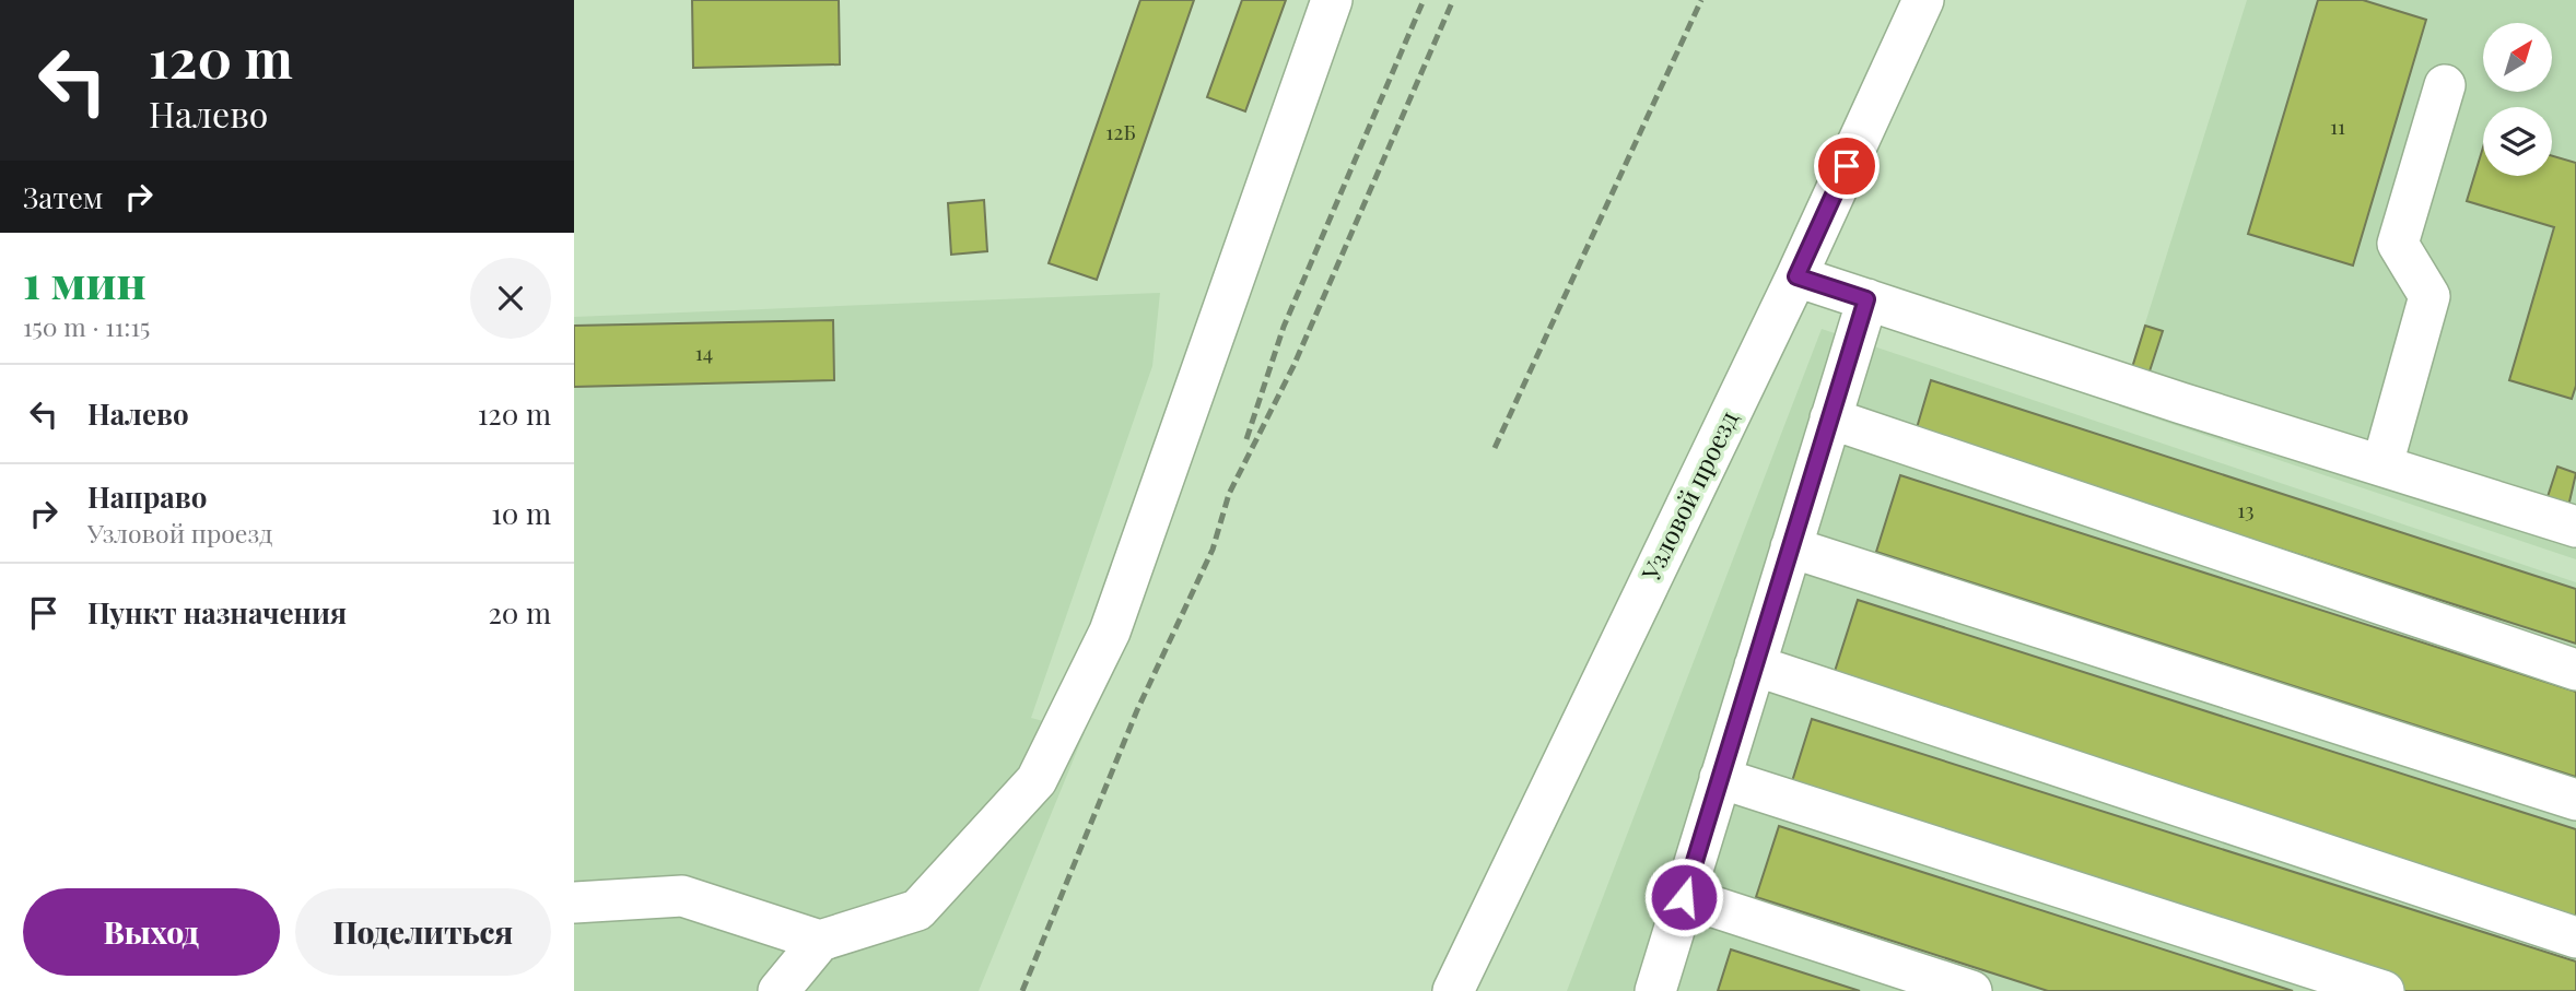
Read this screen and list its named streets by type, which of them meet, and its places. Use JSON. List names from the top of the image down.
{
  "streets": {
    "street": ["Узловой проезд"]
  },
  "house_numbers": [
    "11",
    "12Б",
    "14",
    "13"
  ],
  "north": "top right",
  "page": {
    "turn": ["120 m", "Налево"],
    "then": "Затем",
    "heading": ["1 мин", "150 m · 11:15"],
    "list": [
      {
        "name": "Налево",
        "value": "120 m"
      },
      {
        "name": "Направо",
        "note": "Узловой проезд",
        "value": "10 m"
      },
      {
        "name": "Пункт назначения",
        "value": "20 m"
      }
    ],
    "buttons": ["Выход", "Поделиться"]
  }
}
